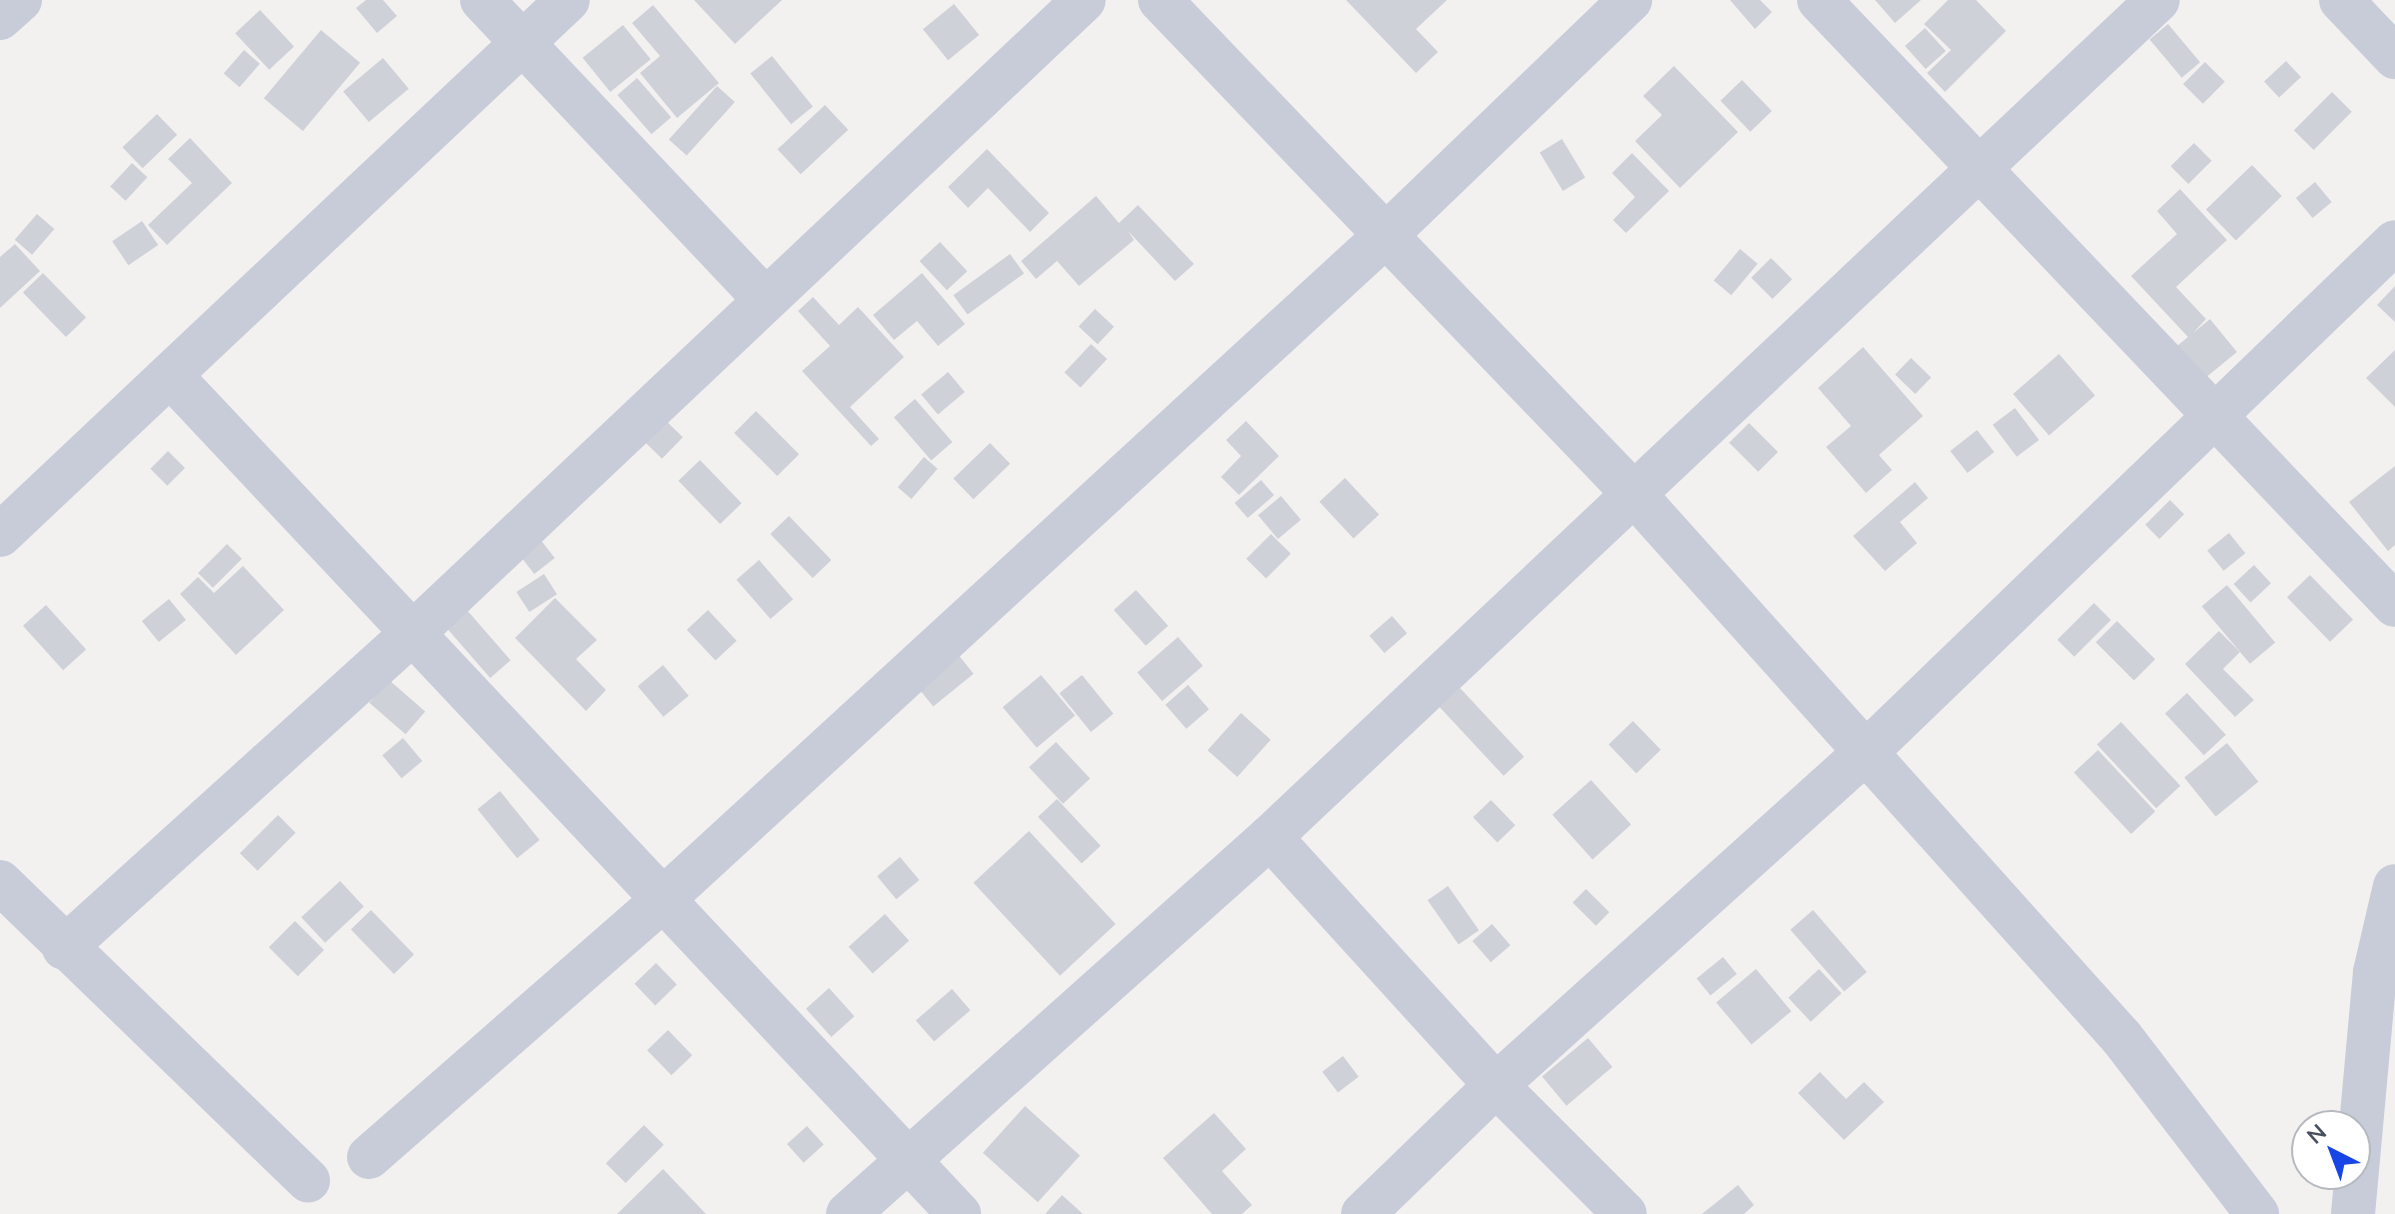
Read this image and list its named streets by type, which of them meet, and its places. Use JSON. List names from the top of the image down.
{
  "north": "top left"
}
